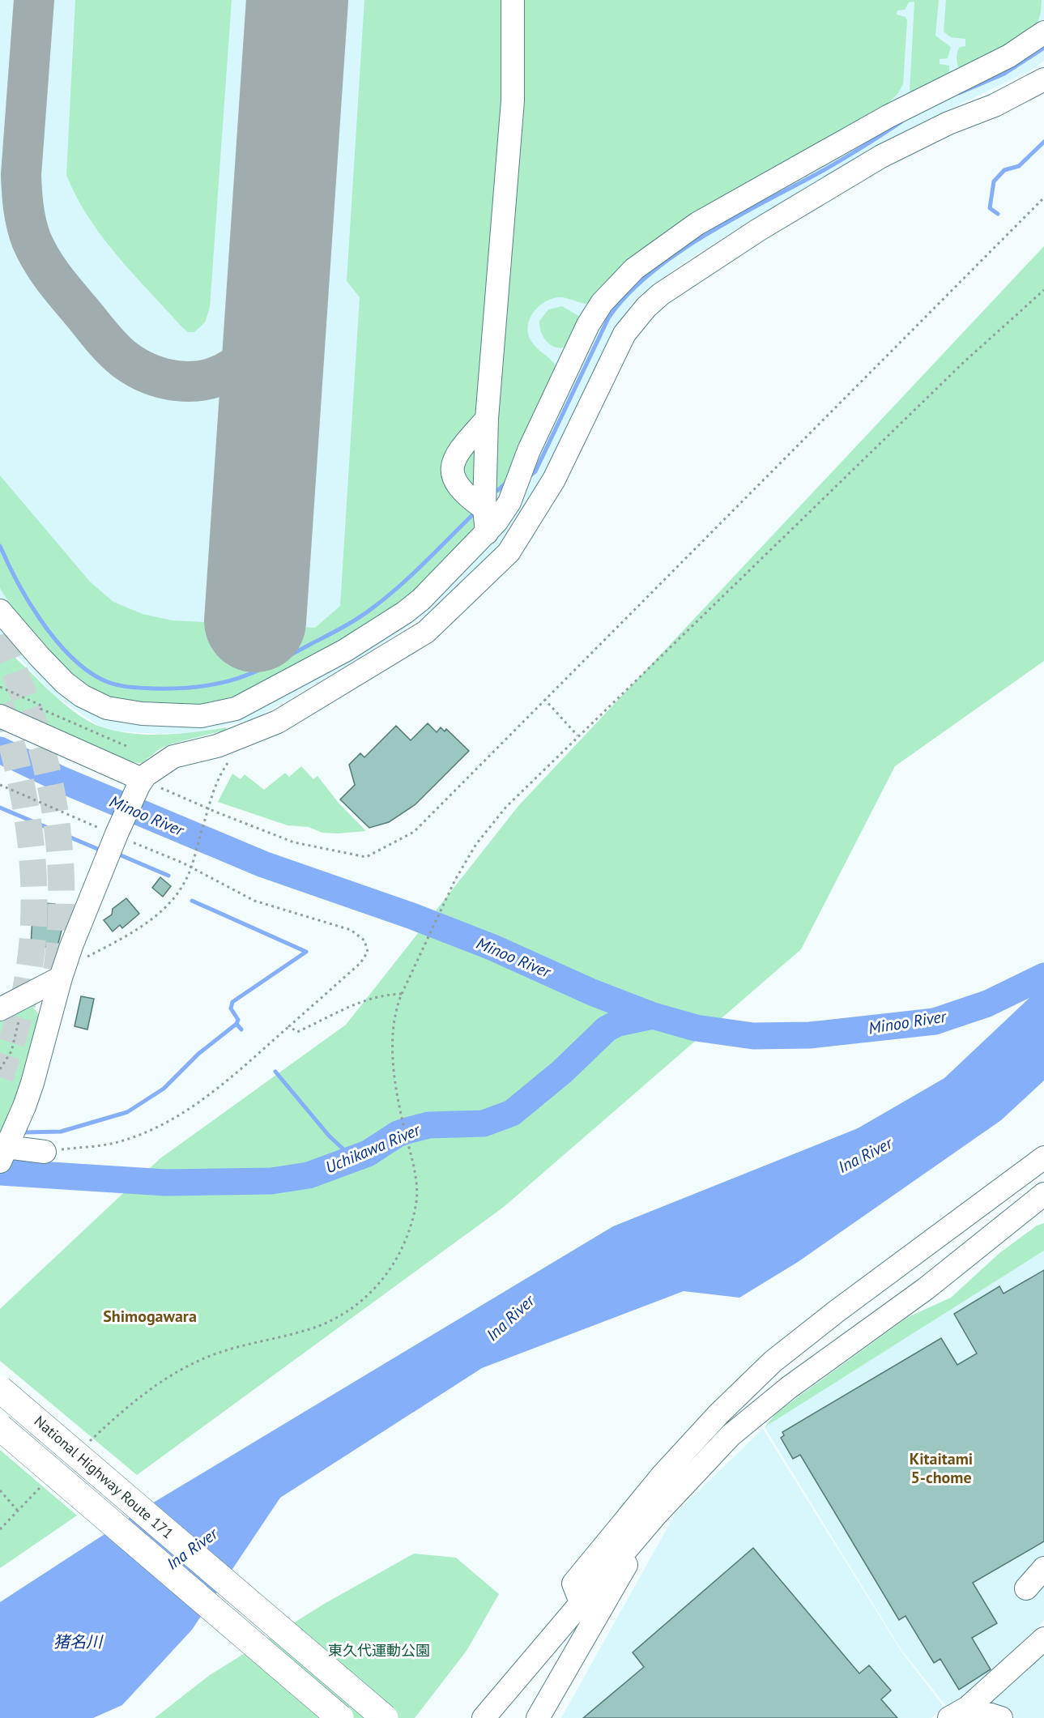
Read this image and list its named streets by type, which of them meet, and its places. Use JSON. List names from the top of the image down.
{
  "streets": {
    "highway": ["National Highway Route 171"]
  },
  "districts": ["Shimogawara", "Kitaitami 5-chome"],
  "water": [
    "Minoo River",
    "Uchikawa River",
    "Ina River",
    "猪名川"
  ],
  "parks": ["東久代運動公園"]
}
